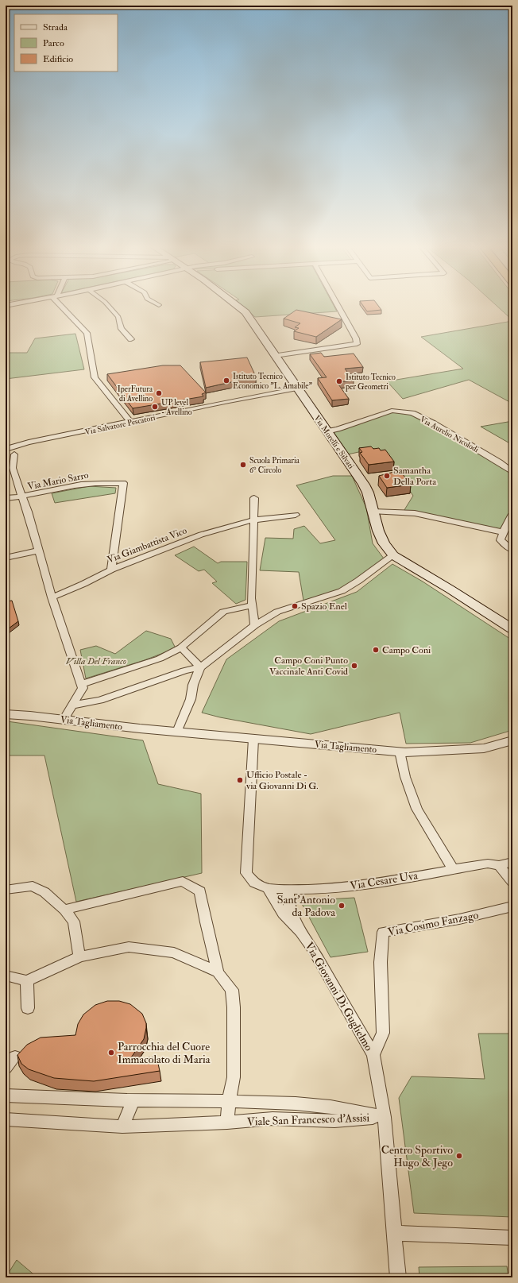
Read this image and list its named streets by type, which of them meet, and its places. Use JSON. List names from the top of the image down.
{
  "streets": {
    "main road": ["Via Morelli e Silvati"],
    "street": [
      "Via Salvatore Pescatori",
      "Via Aurelio Nicolodi",
      "Via Mario Sarro",
      "Via Giambattista Vico",
      "Via Tagliamento",
      "Via Cesare Uva",
      "Via Cosimo Fanzago",
      "Via Giovanni Di Guglielmo",
      "Viale San Francesco d'Assisi"
    ]
  },
  "crossings": [
    ["Via Salvatore Pescatori", "Via Morelli e Silvati"],
    ["Via Aurelio Nicolodi", "Via Morelli e Silvati"],
    ["Via Mario Sarro", "Via Giambattista Vico"],
    ["Via Cesare Uva", "Via Giovanni Di Guglielmo"],
    ["Via Cosimo Fanzago", "Via Giovanni Di Guglielmo"],
    ["Via Giovanni Di Guglielmo", "Viale San Francesco d'Assisi"]
  ],
  "parks": ["Villa Del Franco"],
  "places": [
    "Istituto Tecnico Economico \"L. Amabile\"",
    "Istituto Tecnico per Geometri",
    "IperFutura di Avellino",
    "UP level - Avellino",
    "Scuola Primaria 6° Circolo",
    "Samantha Della Porta",
    "Spazio Enel",
    "Campo Coni",
    "Campo Coni Punto Vaccinale Anti Covid",
    "Ufficio Postale - via Giovanni Di G.",
    "Sant'Antonio da Padova",
    "Parrocchia del Cuore Immacolato di Maria",
    "Centro Sportivo Hugo & Jego"
  ],
  "legend": ["Strada", "Parco", "Edificio"]
}
